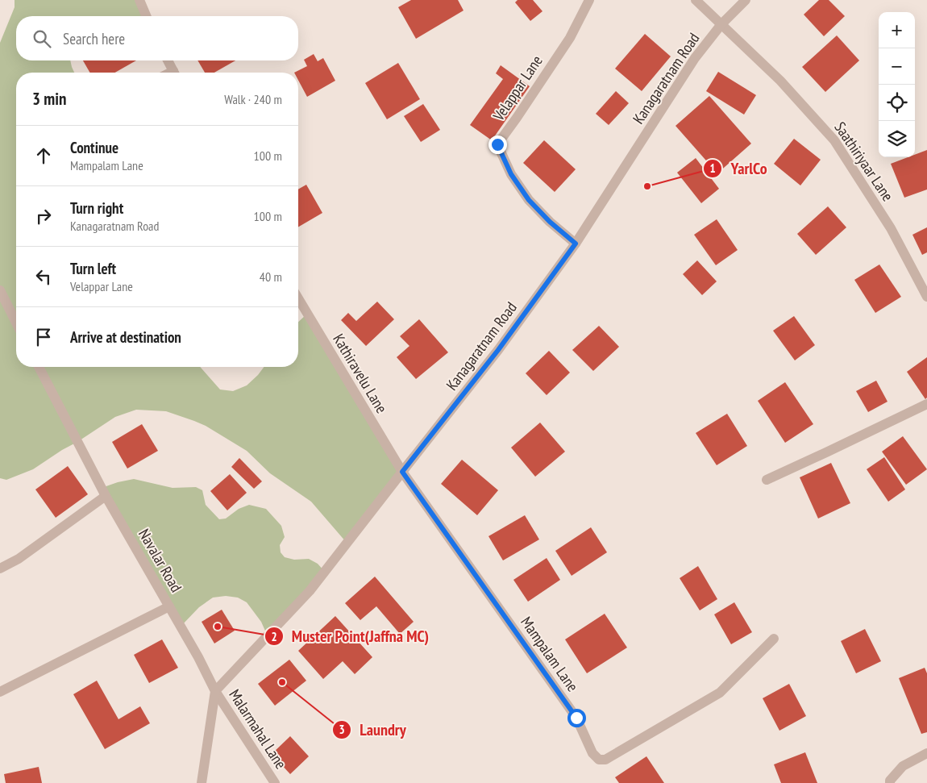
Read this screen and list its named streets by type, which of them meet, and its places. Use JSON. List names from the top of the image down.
{
  "streets": {
    "street": [
      "Kanagaratnam Road",
      "Velappar Lane",
      "Saathiriyaar Lane",
      "Kathiravelu Lane",
      "Navalar Road",
      "Mampalam Lane",
      "Malarmahal Lane"
    ]
  },
  "crossings": [
    ["Kanagaratnam Road", "Velappar Lane"],
    ["Kanagaratnam Road", "Saathiriyaar Lane"],
    ["Kanagaratnam Road", "Kathiravelu Lane"],
    ["Kanagaratnam Road", "Navalar Road"],
    ["Kanagaratnam Road", "Mampalam Lane"],
    ["Kanagaratnam Road", "Malarmahal Lane"],
    ["Kathiravelu Lane", "Mampalam Lane"],
    ["Navalar Road", "Malarmahal Lane"]
  ],
  "places": ["YarlCo", "Muster Point(Jaffna MC)", "Laundry"],
  "page": {
    "map_buttons": ["+", "−"],
    "search": "Search here",
    "heading": ["3 min", "Walk · 240 m"],
    "list": [
      ["Continue", "Mampalam Lane", "100 m"],
      ["Turn right", "Kanagaratnam Road", "100 m"],
      ["Turn left", "Velappar Lane", "40 m"],
      "Arrive at destination"
    ]
  }
}
